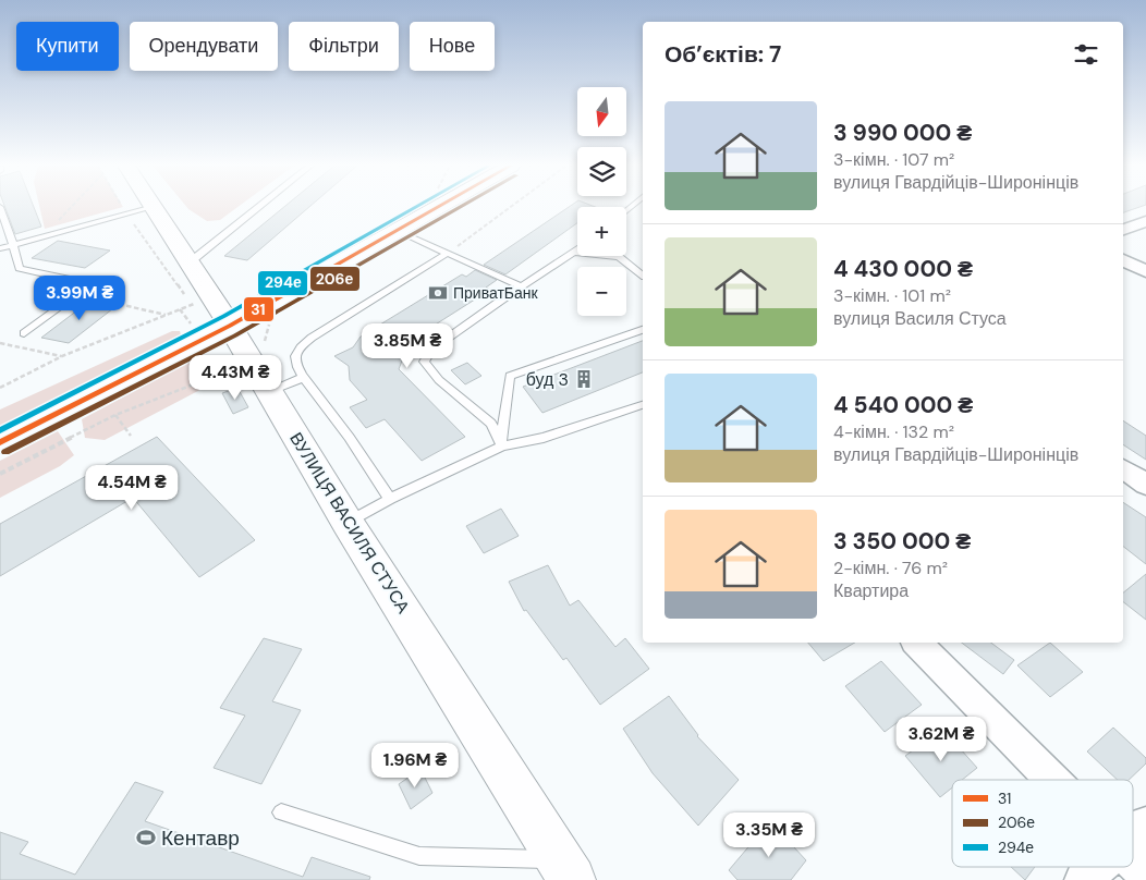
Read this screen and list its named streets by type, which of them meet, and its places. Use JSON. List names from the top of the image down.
{
  "streets": {
    "street": ["ВУЛИЦЯ ВАСИЛЯ СТУСА"]
  },
  "places": {
    "bank": ["ПриватБанк"],
    "building": ["буд 3"],
    "sports": ["Кентавр"]
  },
  "lines": ["transit line 31", "transit line 206е", "transit line 294е"],
  "legend": ["31", "206е", "294е"],
  "north": "bottom",
  "page": {
    "chip": [
      "Купити",
      "Орендувати",
      "Фільтри",
      "Нове"
    ],
    "heading": "Об’єктів: 7",
    "map_buttons": ["+", "−"],
    "list": [
      {
        "name": "3 990 000 ₴",
        "note": "3-кімн. · 107 m² · вулиця Гвардійців-Широнінців"
      },
      {
        "name": "4 430 000 ₴",
        "note": "3-кімн. · 101 m² · вулиця Василя Стуса"
      },
      {
        "name": "4 540 000 ₴",
        "note": "4-кімн. · 132 m² · вулиця Гвардійців-Широнінців"
      },
      {
        "name": "3 350 000 ₴",
        "note": "2-кімн. · 76 m² · Квартира"
      }
    ],
    "price": [
      "3.99M ₴",
      "3.85M ₴",
      "4.43M ₴",
      "4.54M ₴",
      "3.62M ₴",
      "1.96M ₴",
      "3.35M ₴"
    ]
  }
}
